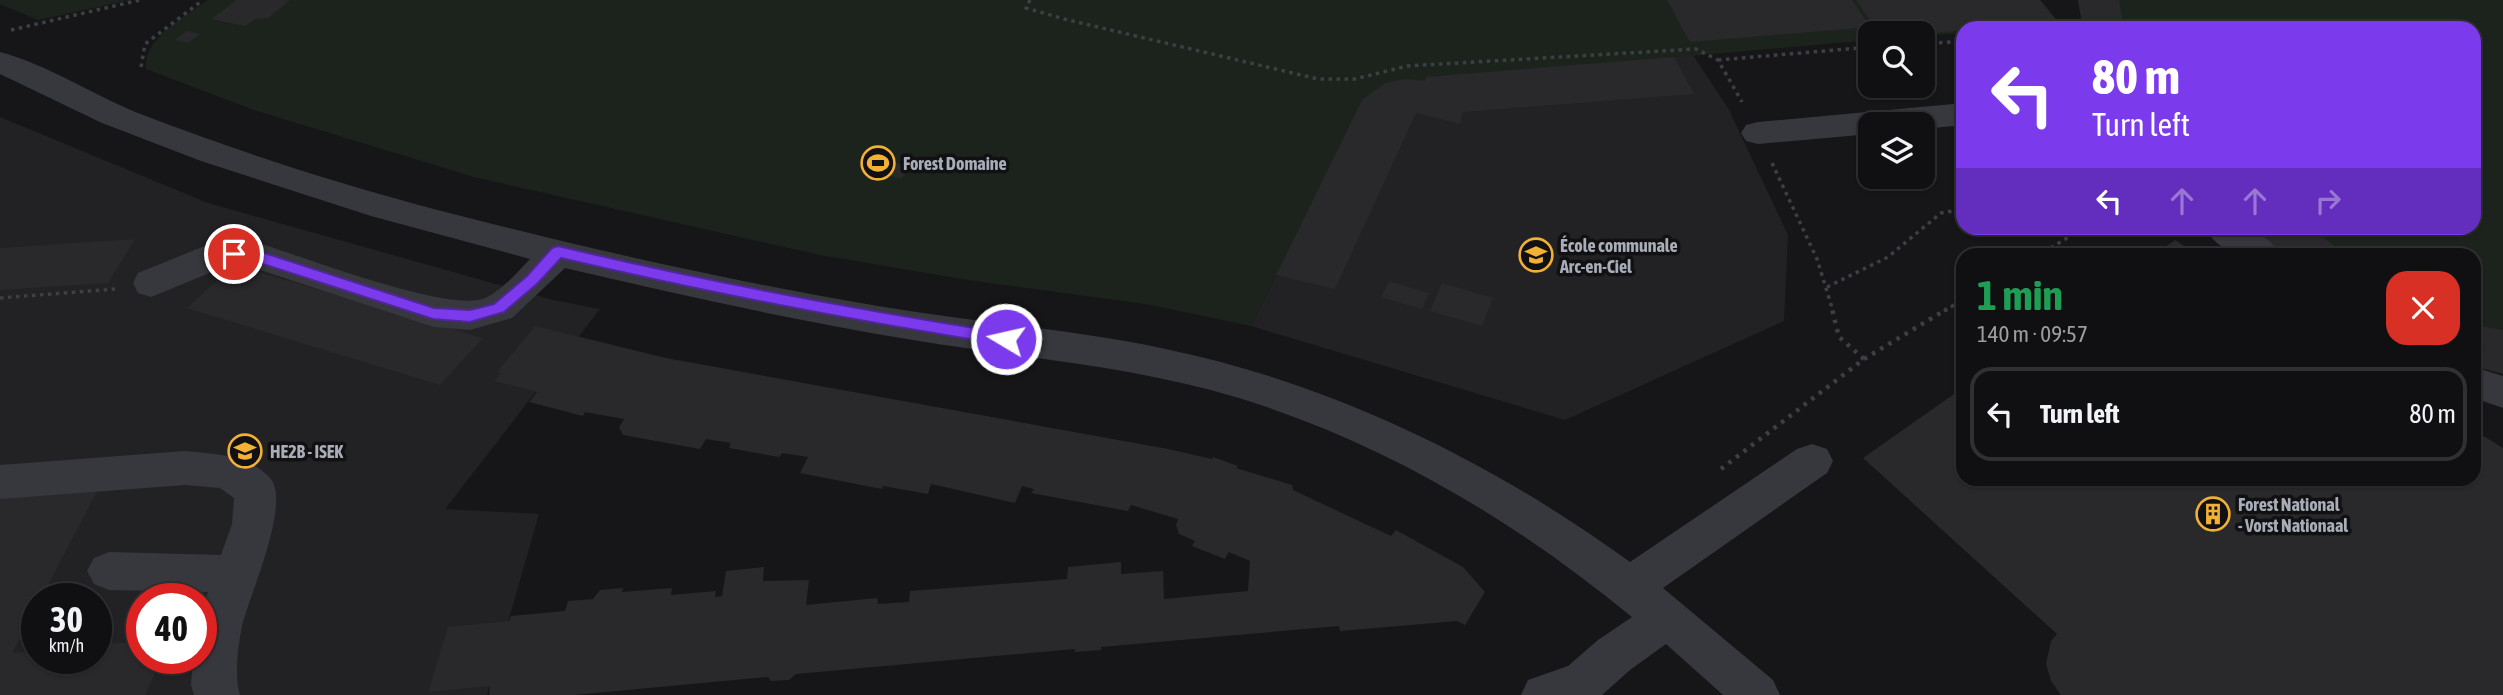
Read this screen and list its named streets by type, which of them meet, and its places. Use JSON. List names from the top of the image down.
{
  "places": {
    "sports": ["Forest Domaine"],
    "school or university": ["École communale Arc-en-Ciel", "HE2B - ISEK"],
    "building": ["Forest National - Vorst Nationaal"]
  },
  "page": {
    "turn": ["80 m", "Turn left"],
    "heading": ["1 min", "140 m · 09:57"],
    "list": [
      {
        "name": "Turn left",
        "value": "80 m"
      }
    ],
    "speed": "30 km/h",
    "limit": "40"
  }
}
